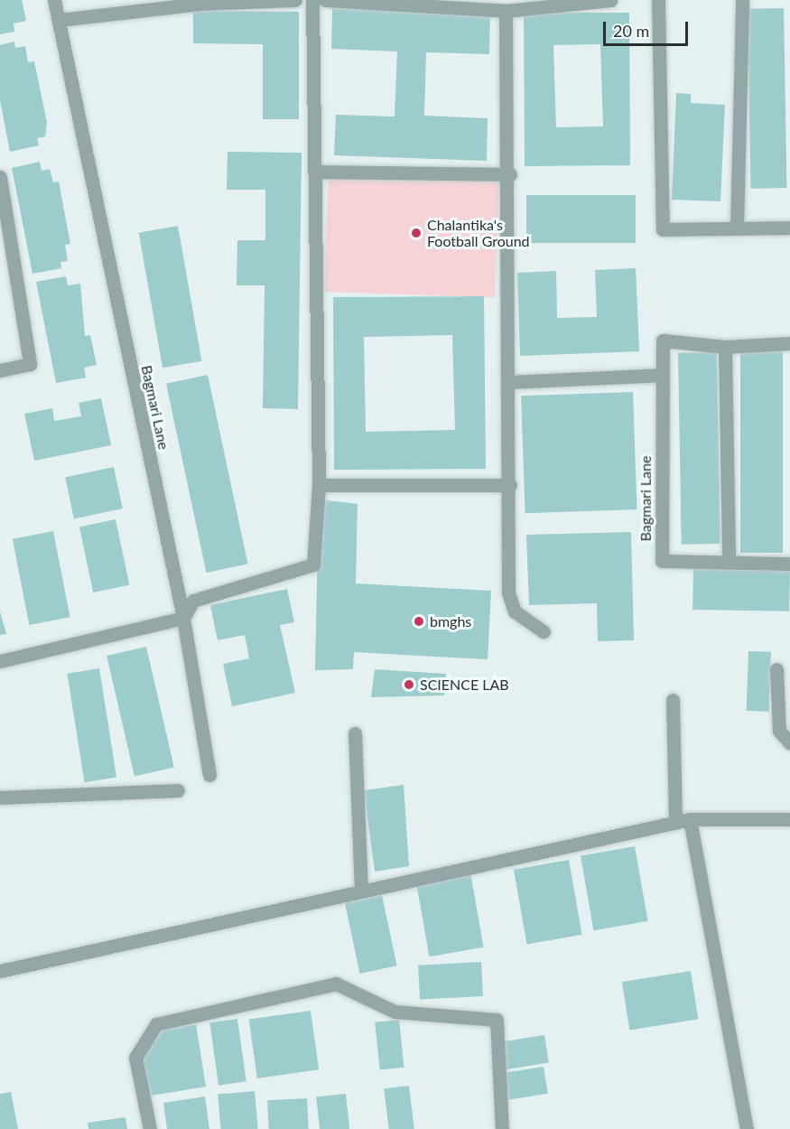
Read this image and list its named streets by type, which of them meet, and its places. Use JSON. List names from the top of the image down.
{
  "streets": {
    "street": ["Bagmari Lane"]
  },
  "places": ["Chalantika's Football Ground", "bmghs", "SCIENCE LAB"],
  "scale_bar": "20 m"
}
